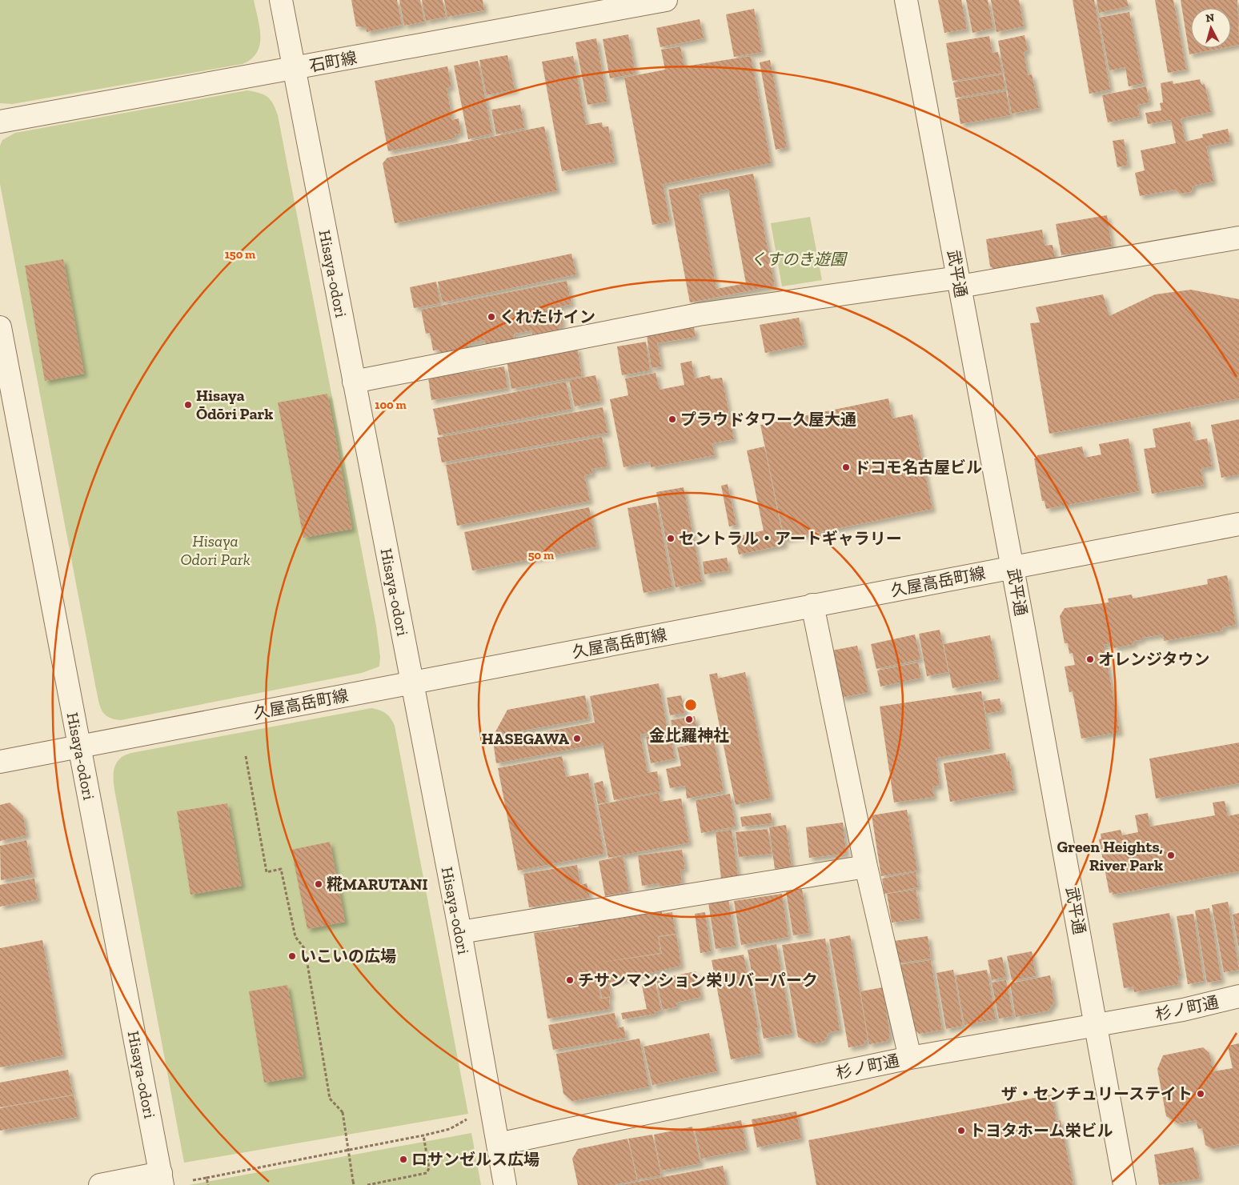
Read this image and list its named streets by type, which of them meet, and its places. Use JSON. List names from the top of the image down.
{
  "streets": {
    "street": [
      "石町線",
      "Hisaya-odori",
      "武平通",
      "久屋高岳町線",
      "杉ノ町通"
    ]
  },
  "crossings": [
    ["石町線", "Hisaya-odori"],
    ["Hisaya-odori", "久屋高岳町線"],
    ["Hisaya-odori", "杉ノ町通"],
    ["武平通", "久屋高岳町線"],
    ["武平通", "杉ノ町通"]
  ],
  "parks": ["くすのき遊園", "Hisaya Odori Park"],
  "places": [
    "くれたけイン",
    "Hisaya Ōdōri Park",
    "プラウドタワー久屋大通",
    "ドコモ名古屋ビル",
    "セントラル・アートギャラリー",
    "オレンジタウン",
    "金比羅神社",
    "HASEGAWA",
    "Green Heights, River Park",
    "糀MARUTANI",
    "いこいの広場",
    "チサンマンション栄リバーパーク",
    "ザ・センチュリーステイト",
    "トヨタホーム栄ビル",
    "ロサンゼルス広場"
  ],
  "north": "top",
  "rings": ["150 m", "100 m", "50 m"]
}
